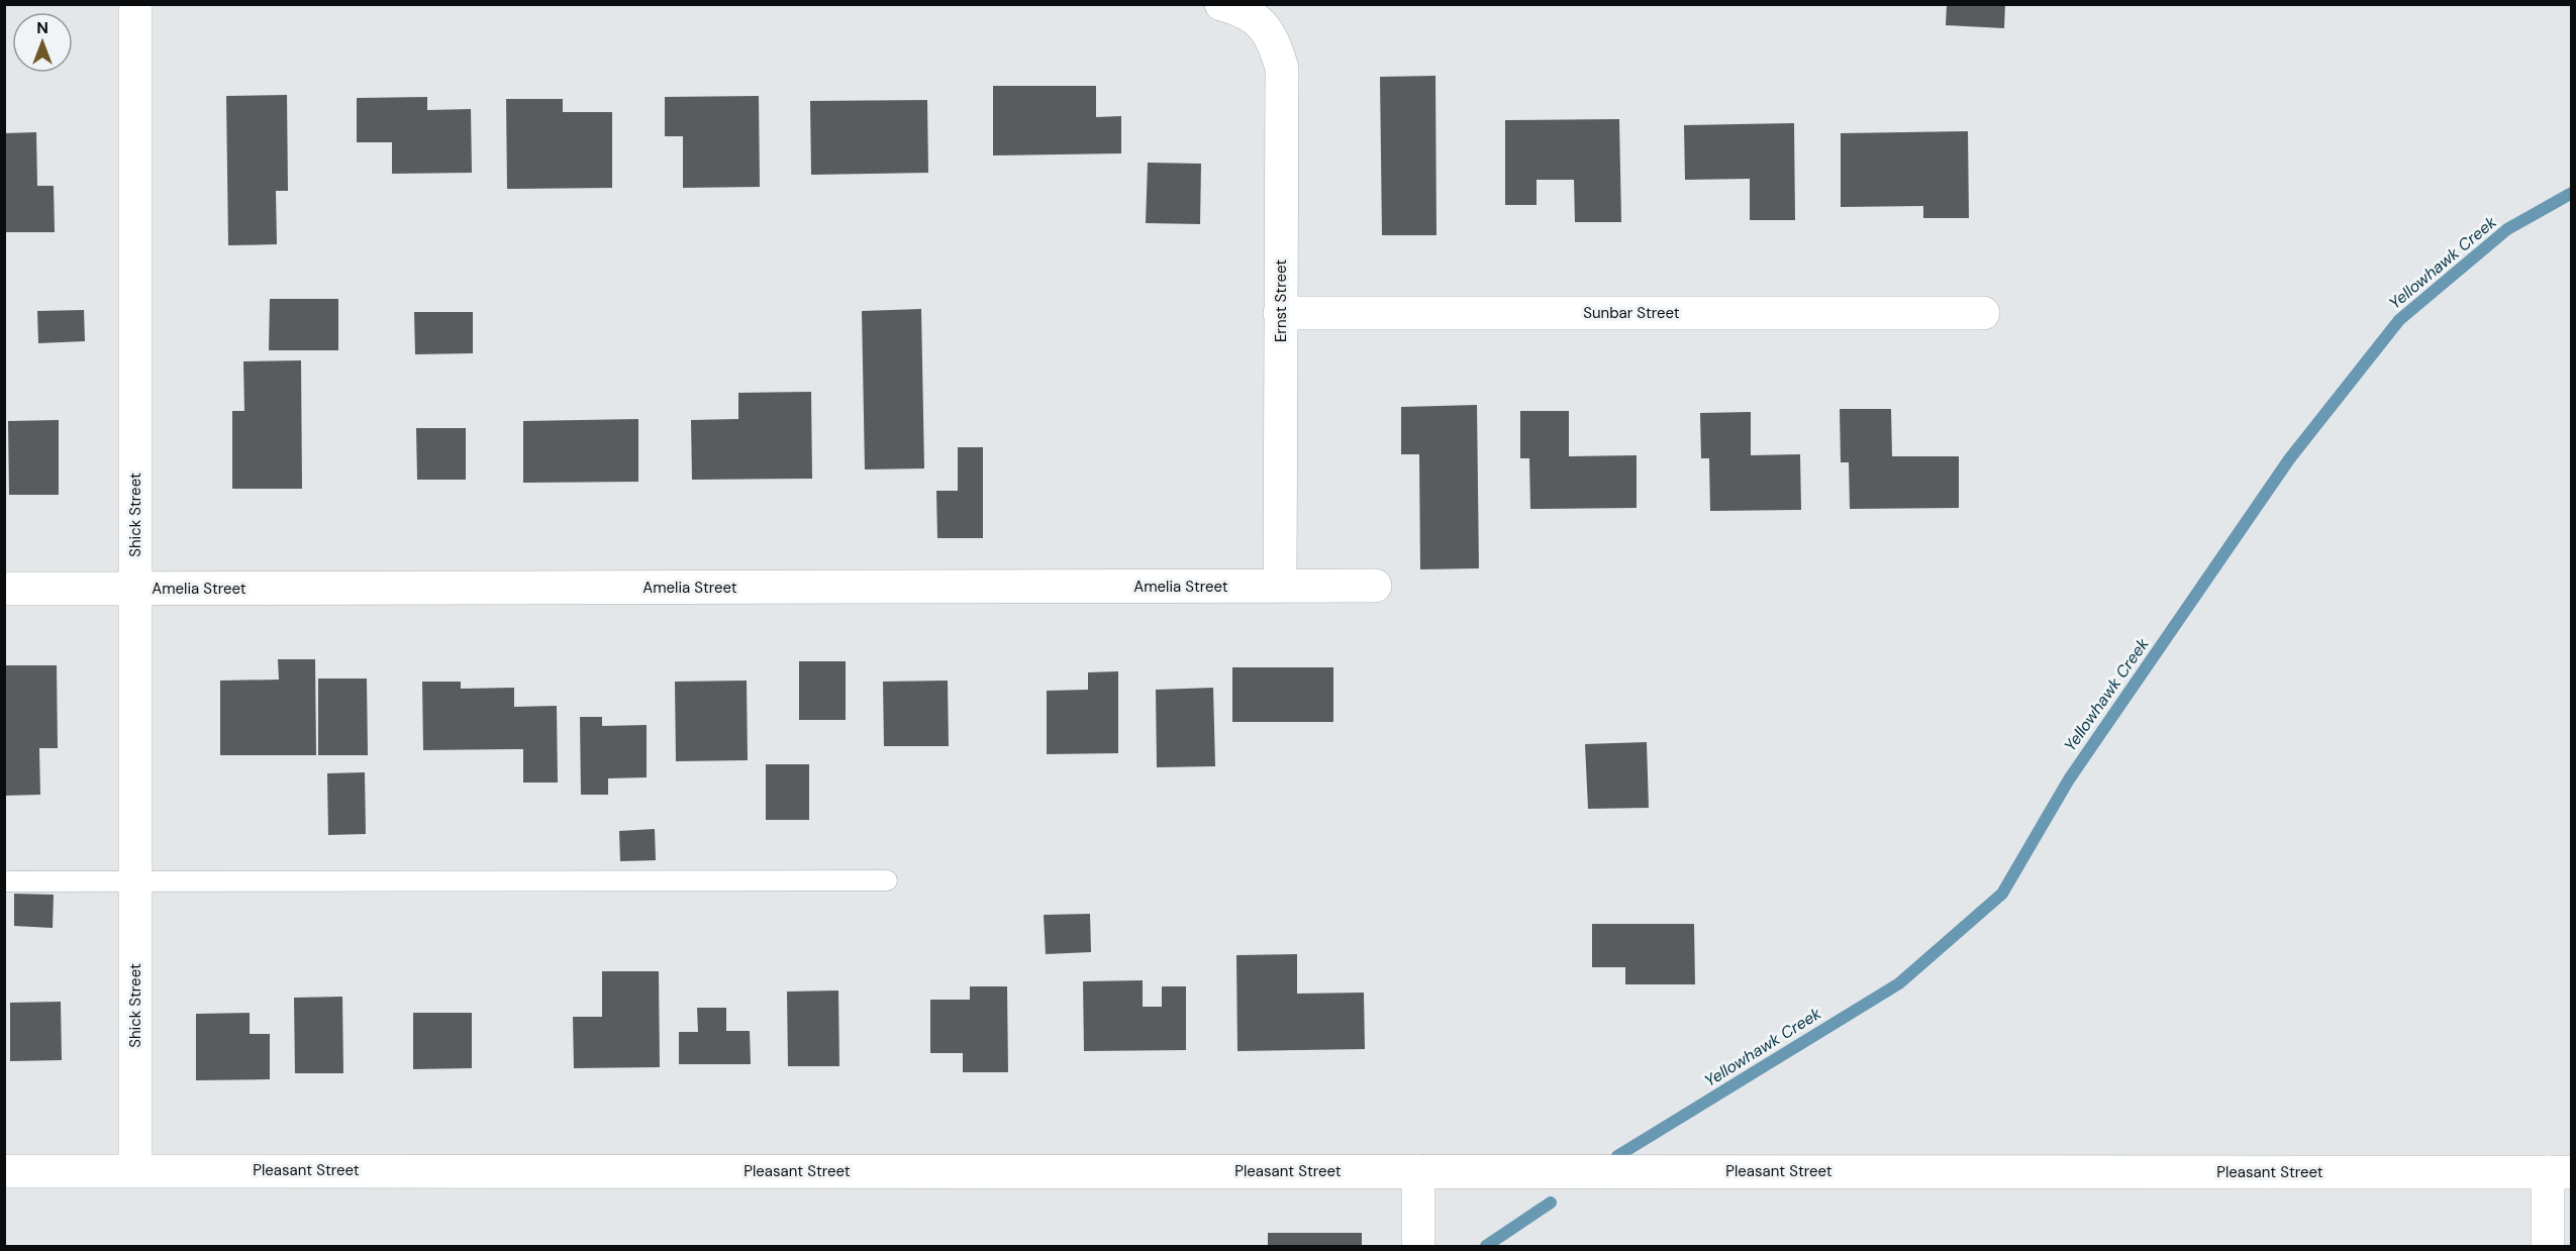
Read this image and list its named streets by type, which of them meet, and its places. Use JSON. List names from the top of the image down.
{
  "streets": {
    "street": [
      "Ernst Street",
      "Sunbar Street",
      "Shick Street",
      "Amelia Street",
      "Pleasant Street"
    ]
  },
  "crossings": [
    ["Ernst Street", "Sunbar Street"],
    ["Ernst Street", "Amelia Street"],
    ["Shick Street", "Amelia Street"],
    ["Shick Street", "Pleasant Street"]
  ],
  "water": ["Yellowhawk Creek"],
  "north": "top"
}
